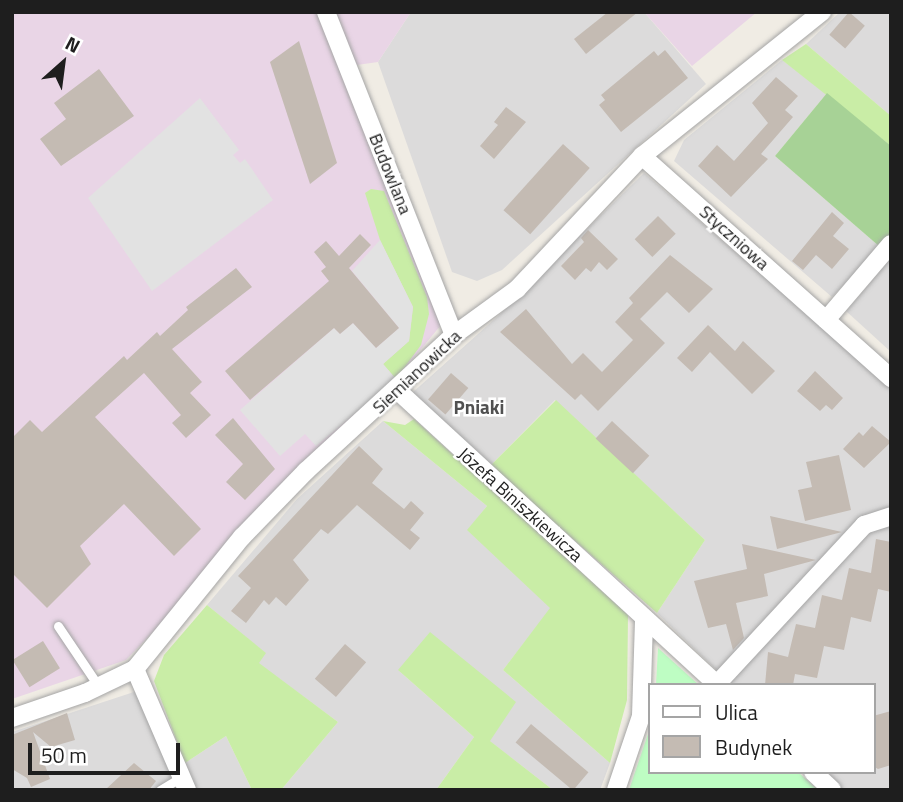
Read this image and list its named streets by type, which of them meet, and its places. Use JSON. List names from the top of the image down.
{
  "streets": {
    "street": [
      "Budowlana",
      "Styczniowa",
      "Siemianowicka",
      "Józefa Biniszkiewicza"
    ]
  },
  "crossings": [
    ["Budowlana", "Siemianowicka"],
    ["Styczniowa", "Siemianowicka"],
    ["Siemianowicka", "Józefa Biniszkiewicza"]
  ],
  "districts": ["Pniaki"],
  "legend": ["Ulica", "Budynek"],
  "scale_bar": "50 m",
  "north": "top right"
}
